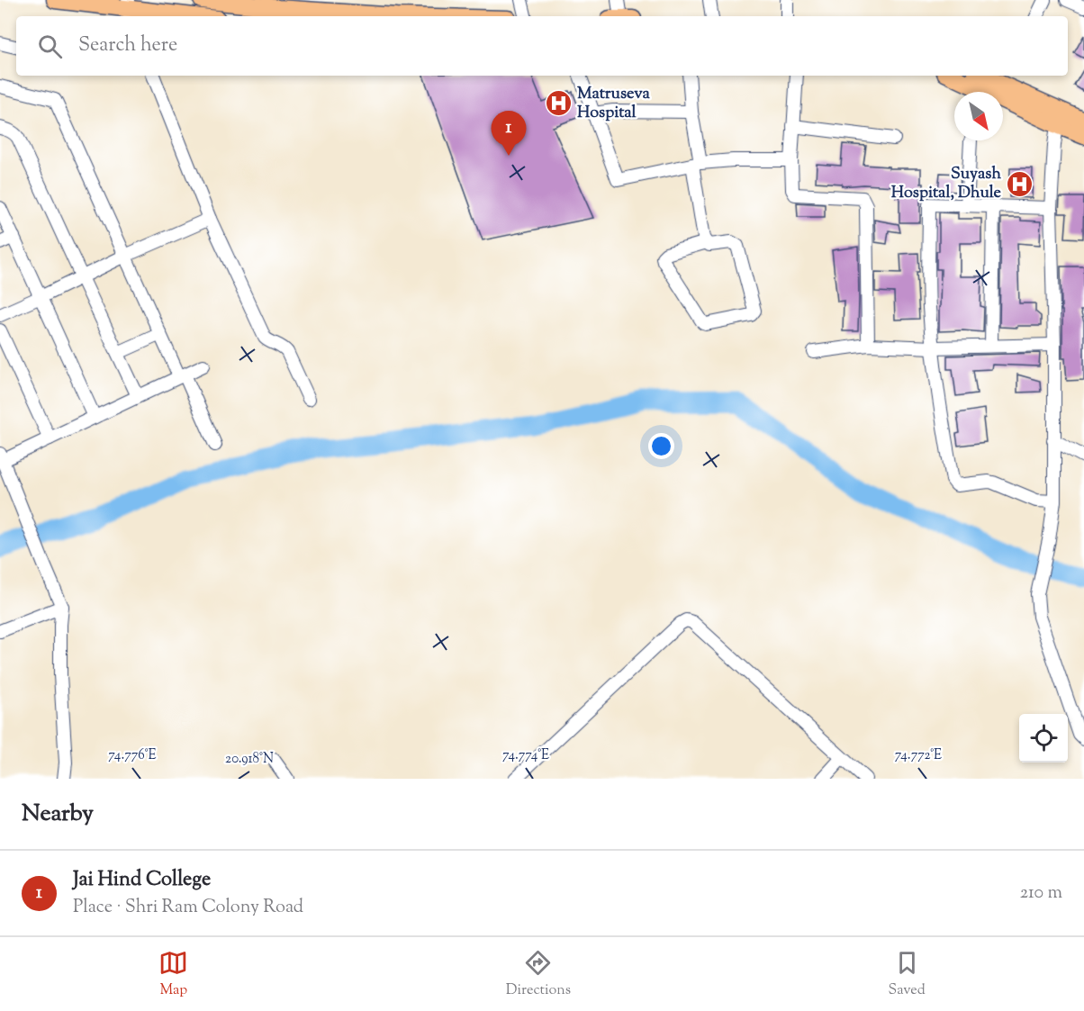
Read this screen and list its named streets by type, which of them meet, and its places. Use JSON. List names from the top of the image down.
{
  "places": {
    "hospital": ["Matruseva Hospital", "Suyash Hospital, Dhule"]
  },
  "north": "bottom right",
  "page": {
    "search": "Search here",
    "pins": "1",
    "heading": "Nearby",
    "list": [
      {
        "mark": "1",
        "name": "Jai Hind College",
        "note": "Place · Shri Ram Colony Road",
        "value": "210 m"
      }
    ],
    "nav": ["Map", "Directions", "Saved"]
  },
  "coordinates": [
    "74.776°E",
    "74.774°E",
    "74.772°E",
    "20.918°N"
  ]
}
